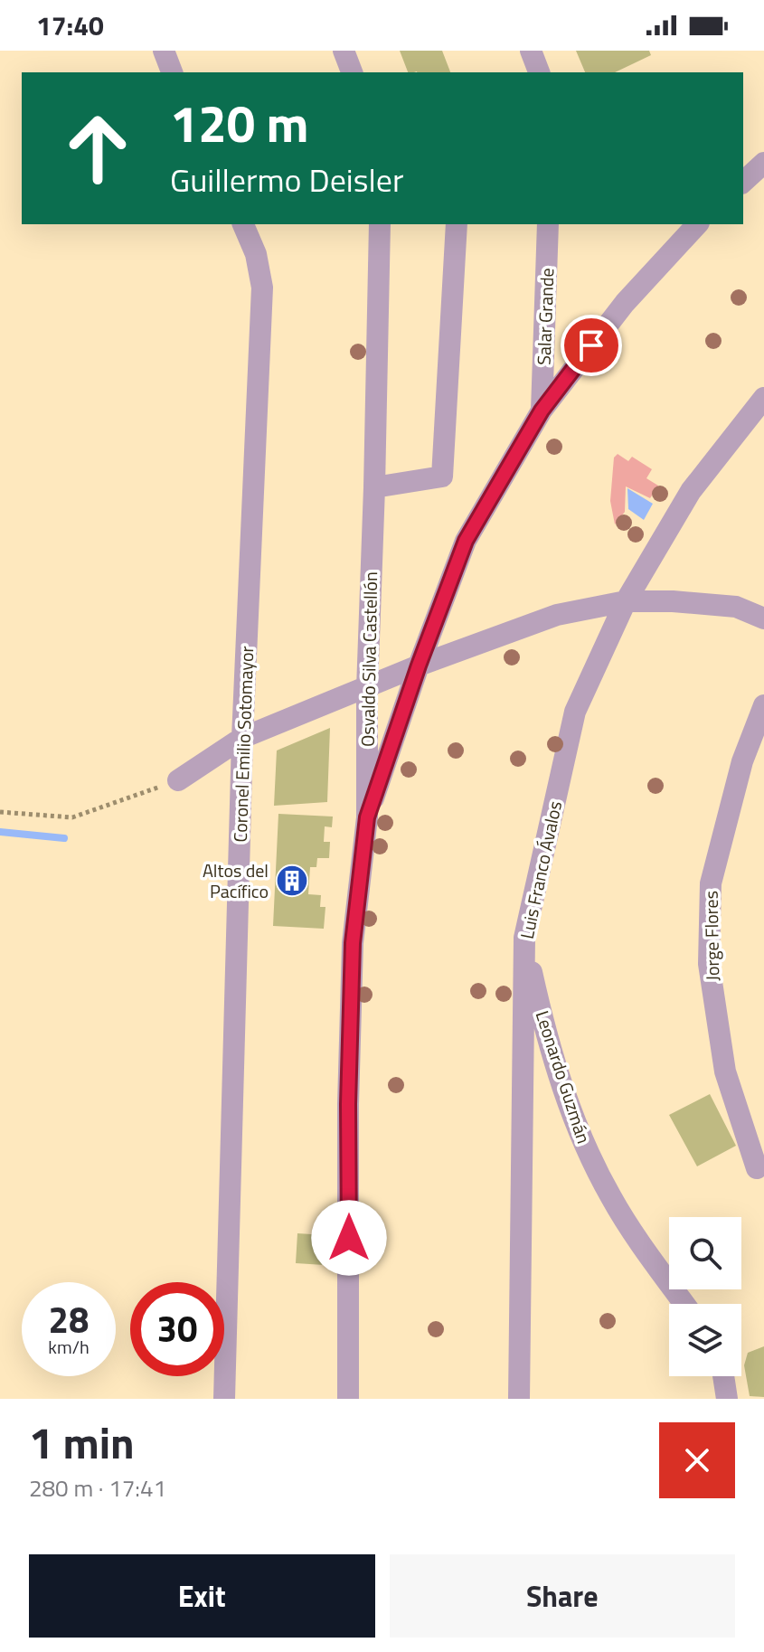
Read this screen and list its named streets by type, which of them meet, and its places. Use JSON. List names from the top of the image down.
{
  "streets": {
    "street": [
      "Salar Grande",
      "Osvaldo Silva Castellón",
      "Coronel Emilio Sotomayor",
      "Luis Franco Ávalos",
      "Jorge Flores",
      "Leonardo Guzmán"
    ]
  },
  "crossings": [
    ["Luis Franco Ávalos", "Leonardo Guzmán"]
  ],
  "places": {
    "building": ["Altos del Pacífico"]
  },
  "page": {
    "status": "17:40",
    "turn": ["120 m", "Guillermo Deisler"],
    "speed": "28 km/h",
    "limit": "30",
    "heading": ["1 min", "280 m · 17:41"],
    "buttons": ["Exit", "Share"]
  }
}
